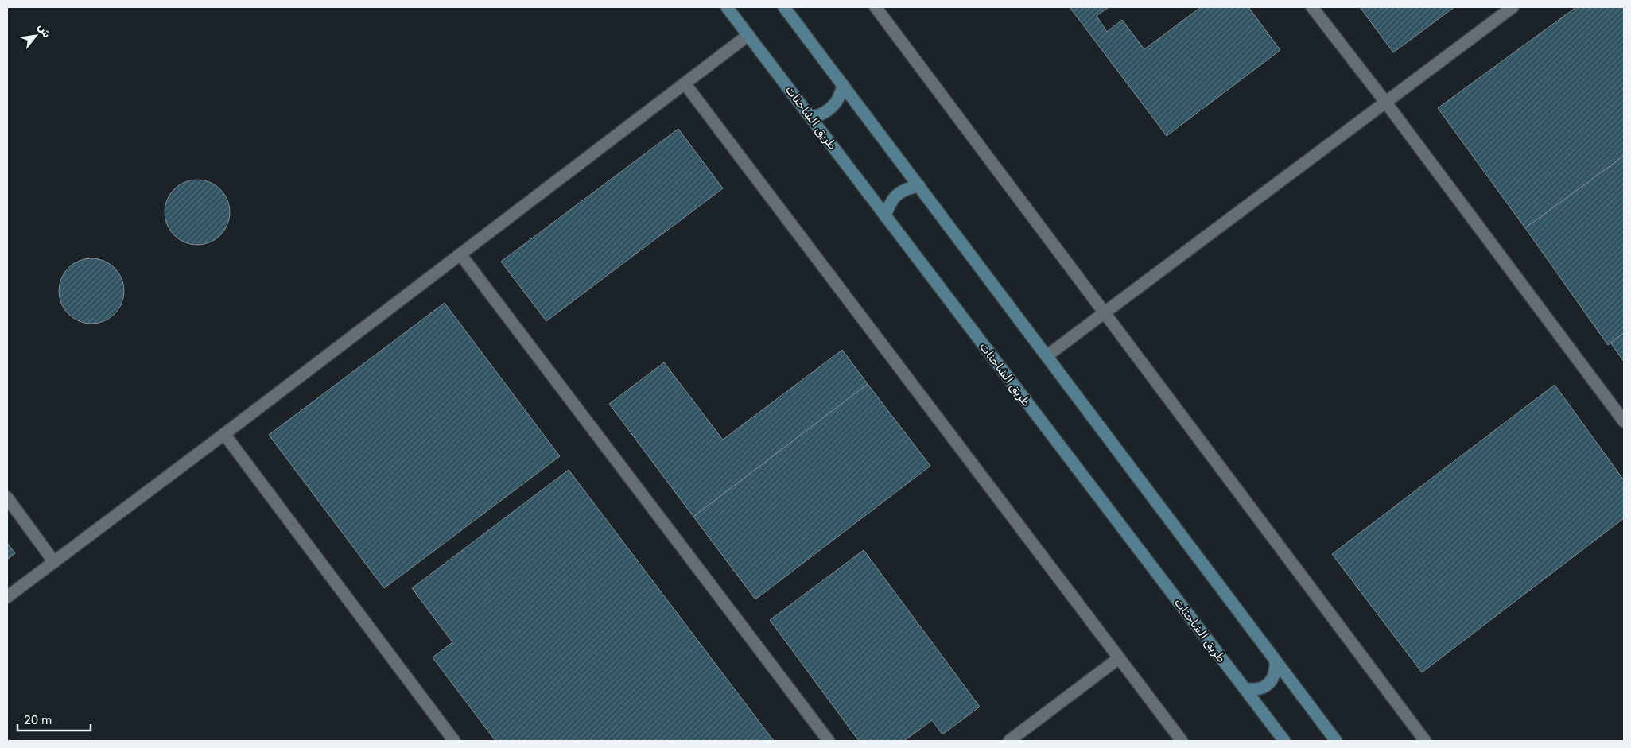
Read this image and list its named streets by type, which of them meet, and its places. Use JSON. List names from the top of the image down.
{
  "streets": {
    "main road": ["طريق الشاحنات"]
  },
  "scale_bar": "20 m",
  "north": "top right"
}
